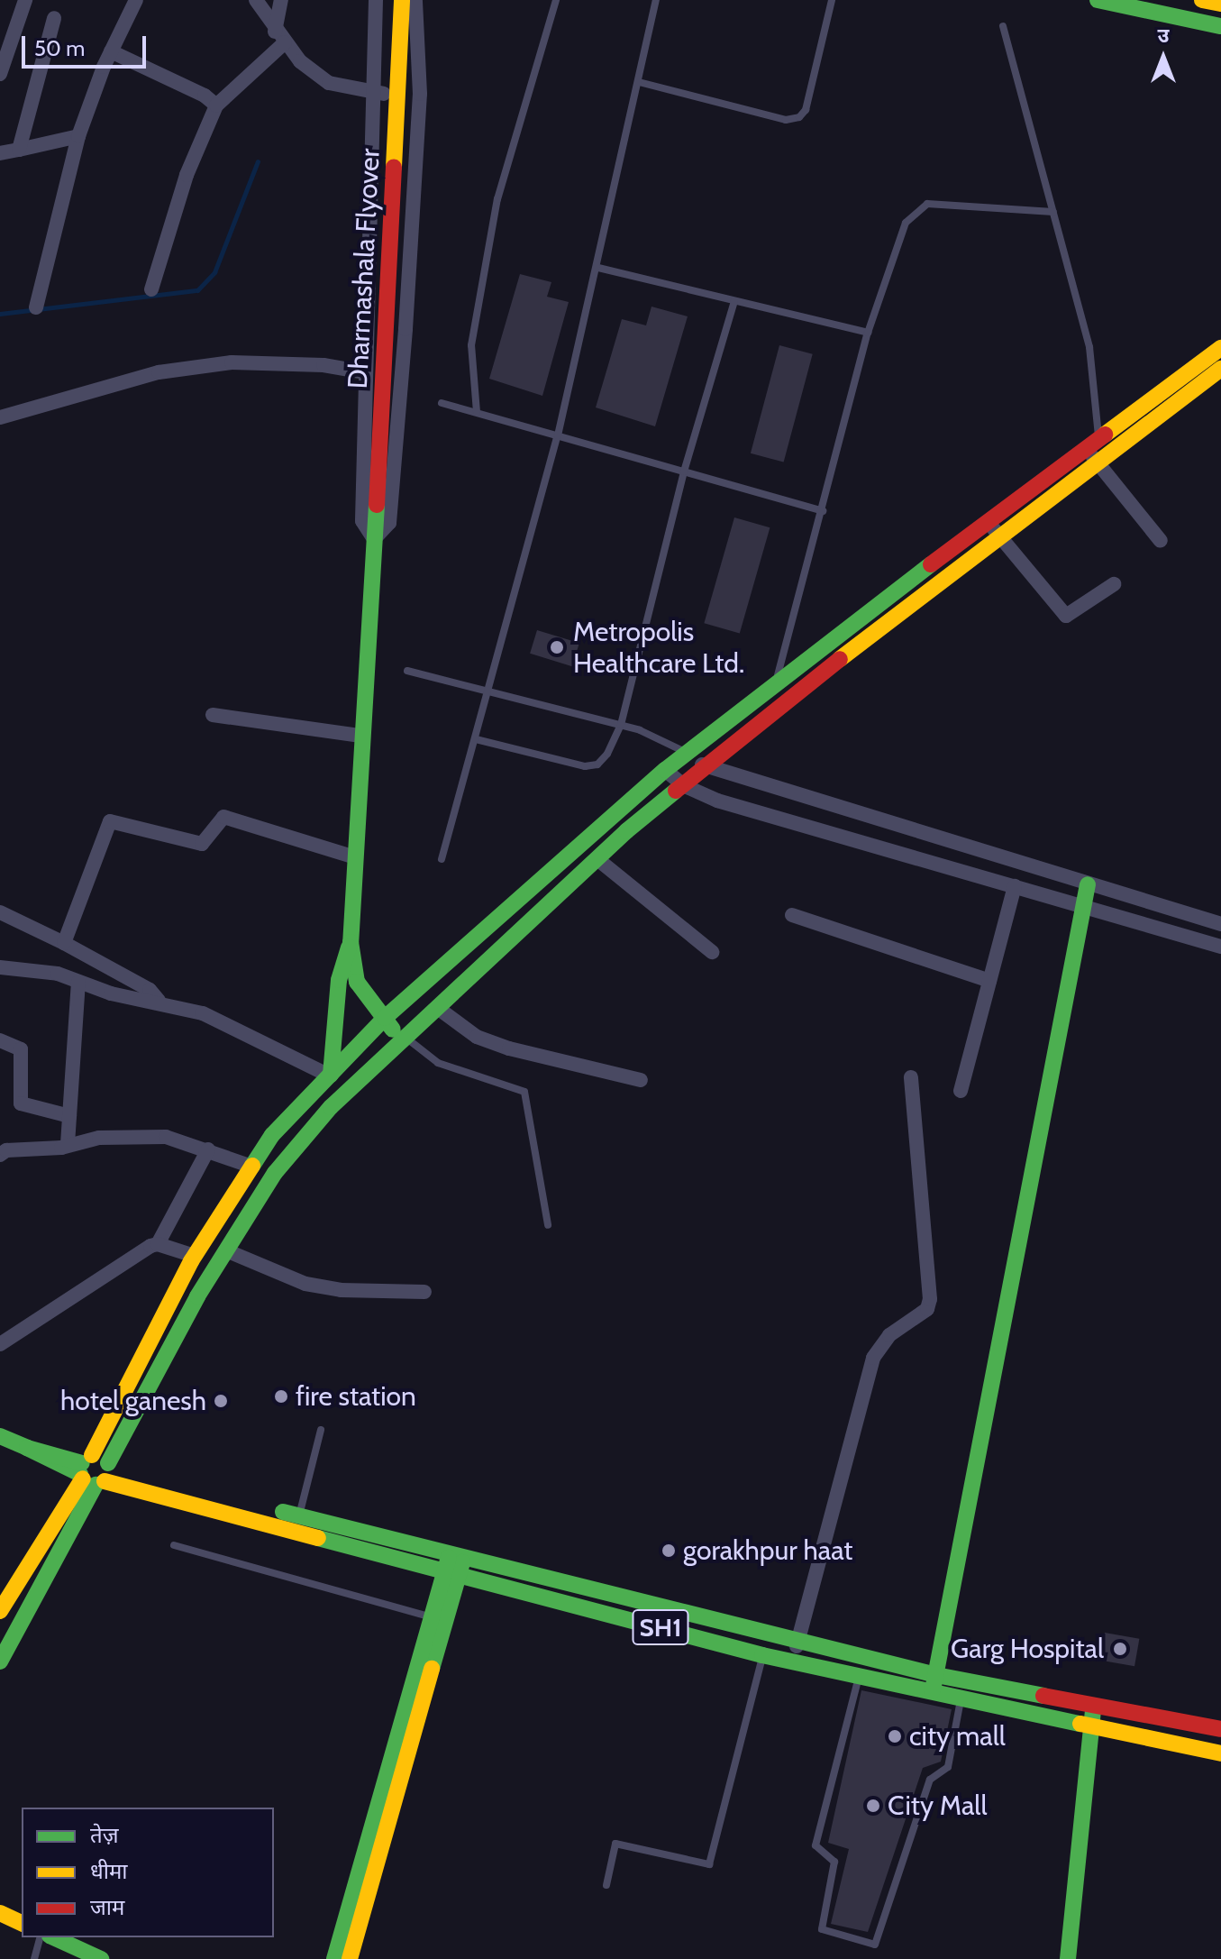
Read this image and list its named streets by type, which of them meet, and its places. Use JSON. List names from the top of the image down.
{
  "streets": {
    "main road": ["Dharmashala Flyover", "SH1"]
  },
  "places": [
    "Metropolis Healthcare Ltd.",
    "fire station",
    "hotel ganesh",
    "gorakhpur haat",
    "Garg Hospital",
    "city mall",
    "City Mall"
  ],
  "legend": ["तेज़", "धीमा", "जाम"],
  "scale_bar": "50 m",
  "north": "top"
}
